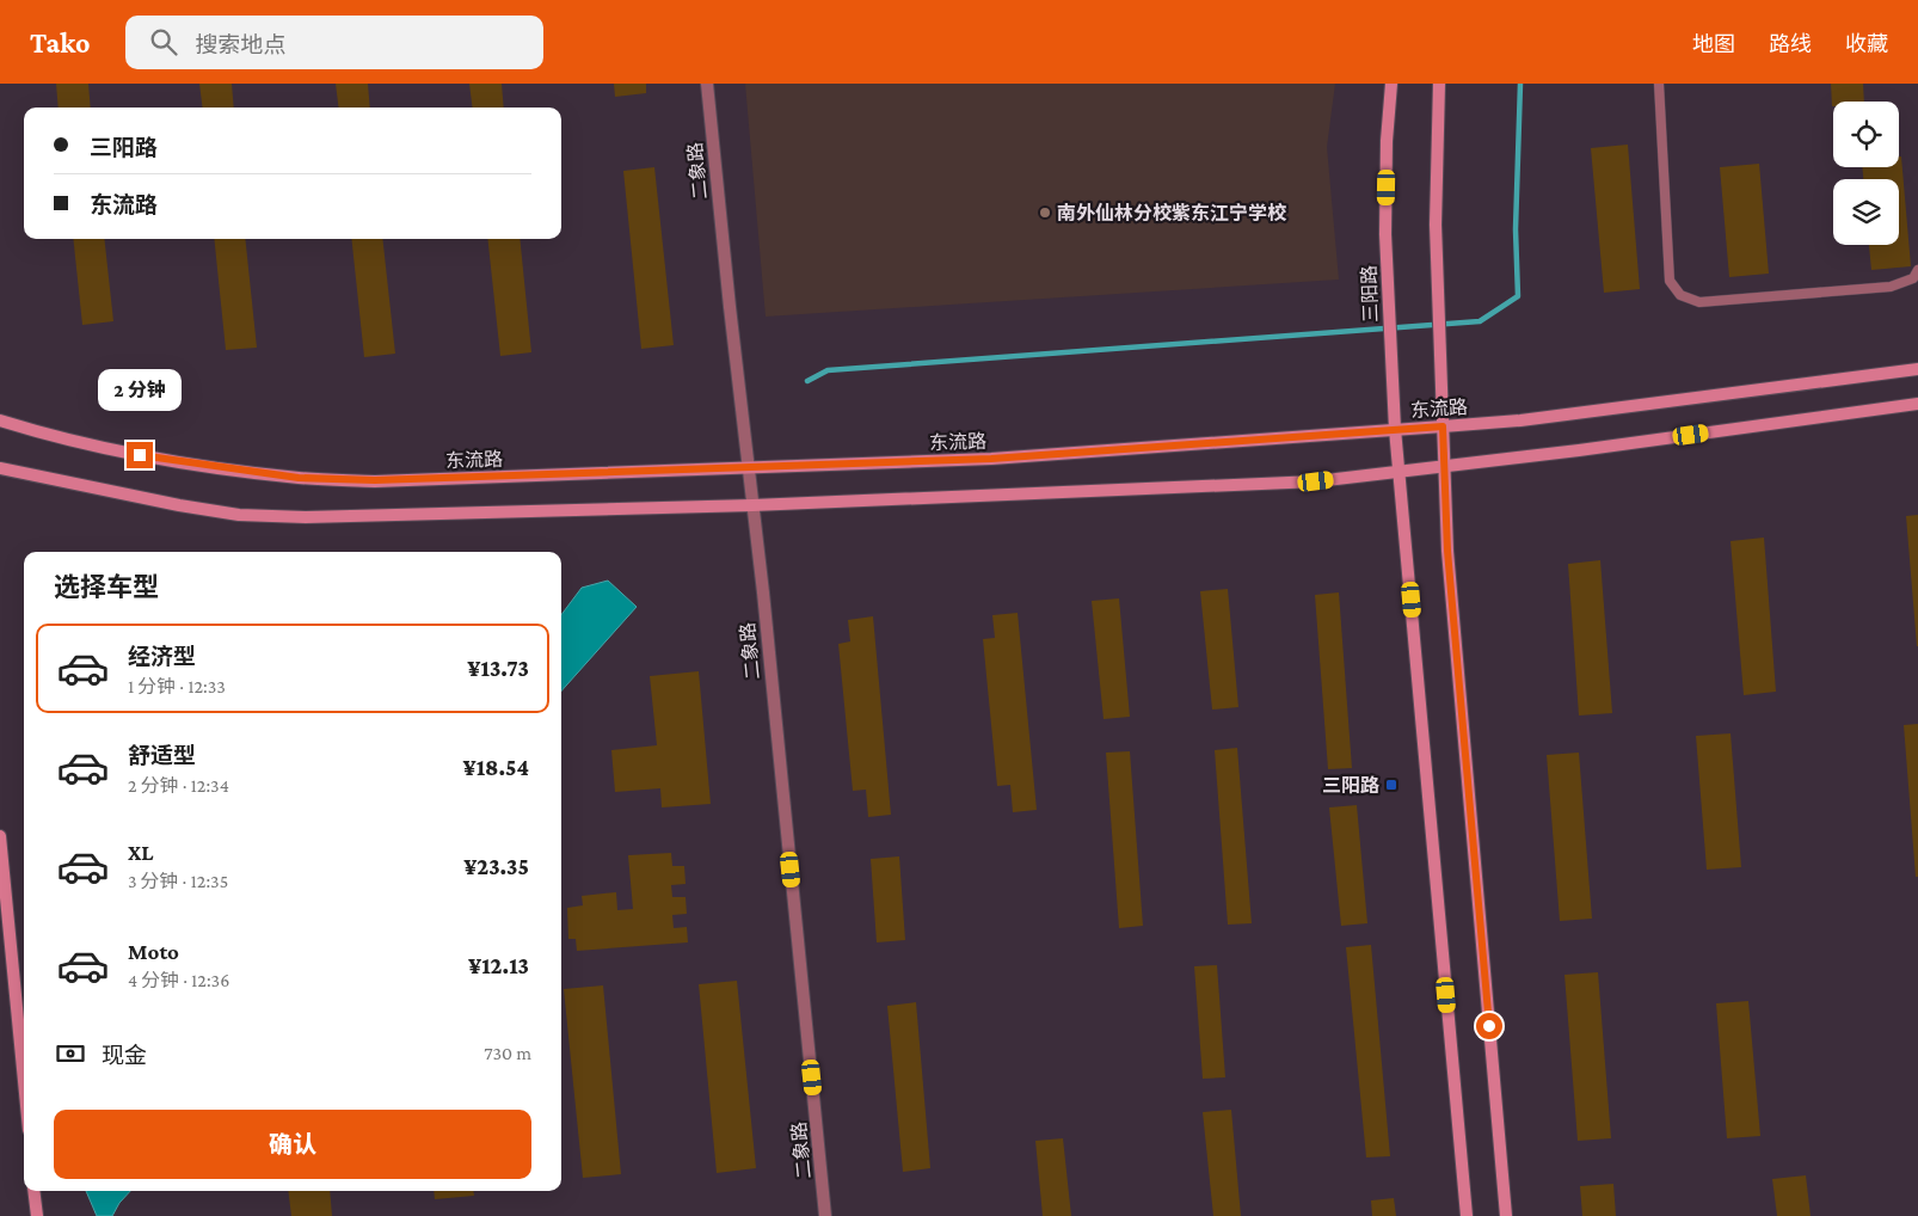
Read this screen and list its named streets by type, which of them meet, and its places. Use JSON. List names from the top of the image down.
{
  "streets": {
    "main road": ["三阳路", "东流路"],
    "street": ["二象路"]
  },
  "crossings": [
    ["二象路", "东流路"],
    ["三阳路", "东流路"]
  ],
  "places": {
    "other": ["南外仙林分校紫东江宁学校"],
    "transit": ["三阳路"]
  },
  "page": {
    "header": "Tako",
    "search": "搜索地点",
    "nav": ["地图", "路线", "收藏"],
    "banner": ["三阳路", "东流路"],
    "bubble": "2 分钟",
    "heading": "选择车型",
    "list": [
      {
        "name": "经济型",
        "note": "1 分钟 · 12:33",
        "value": "¥13.73"
      },
      {
        "name": "舒适型",
        "note": "2 分钟 · 12:34",
        "value": "¥18.54"
      },
      {
        "name": "XL",
        "note": "3 分钟 · 12:35",
        "value": "¥23.35"
      },
      {
        "name": "Moto",
        "note": "4 分钟 · 12:36",
        "value": "¥12.13"
      }
    ],
    "pay": ["现金", "730 m"],
    "buttons": "确认"
  }
}
